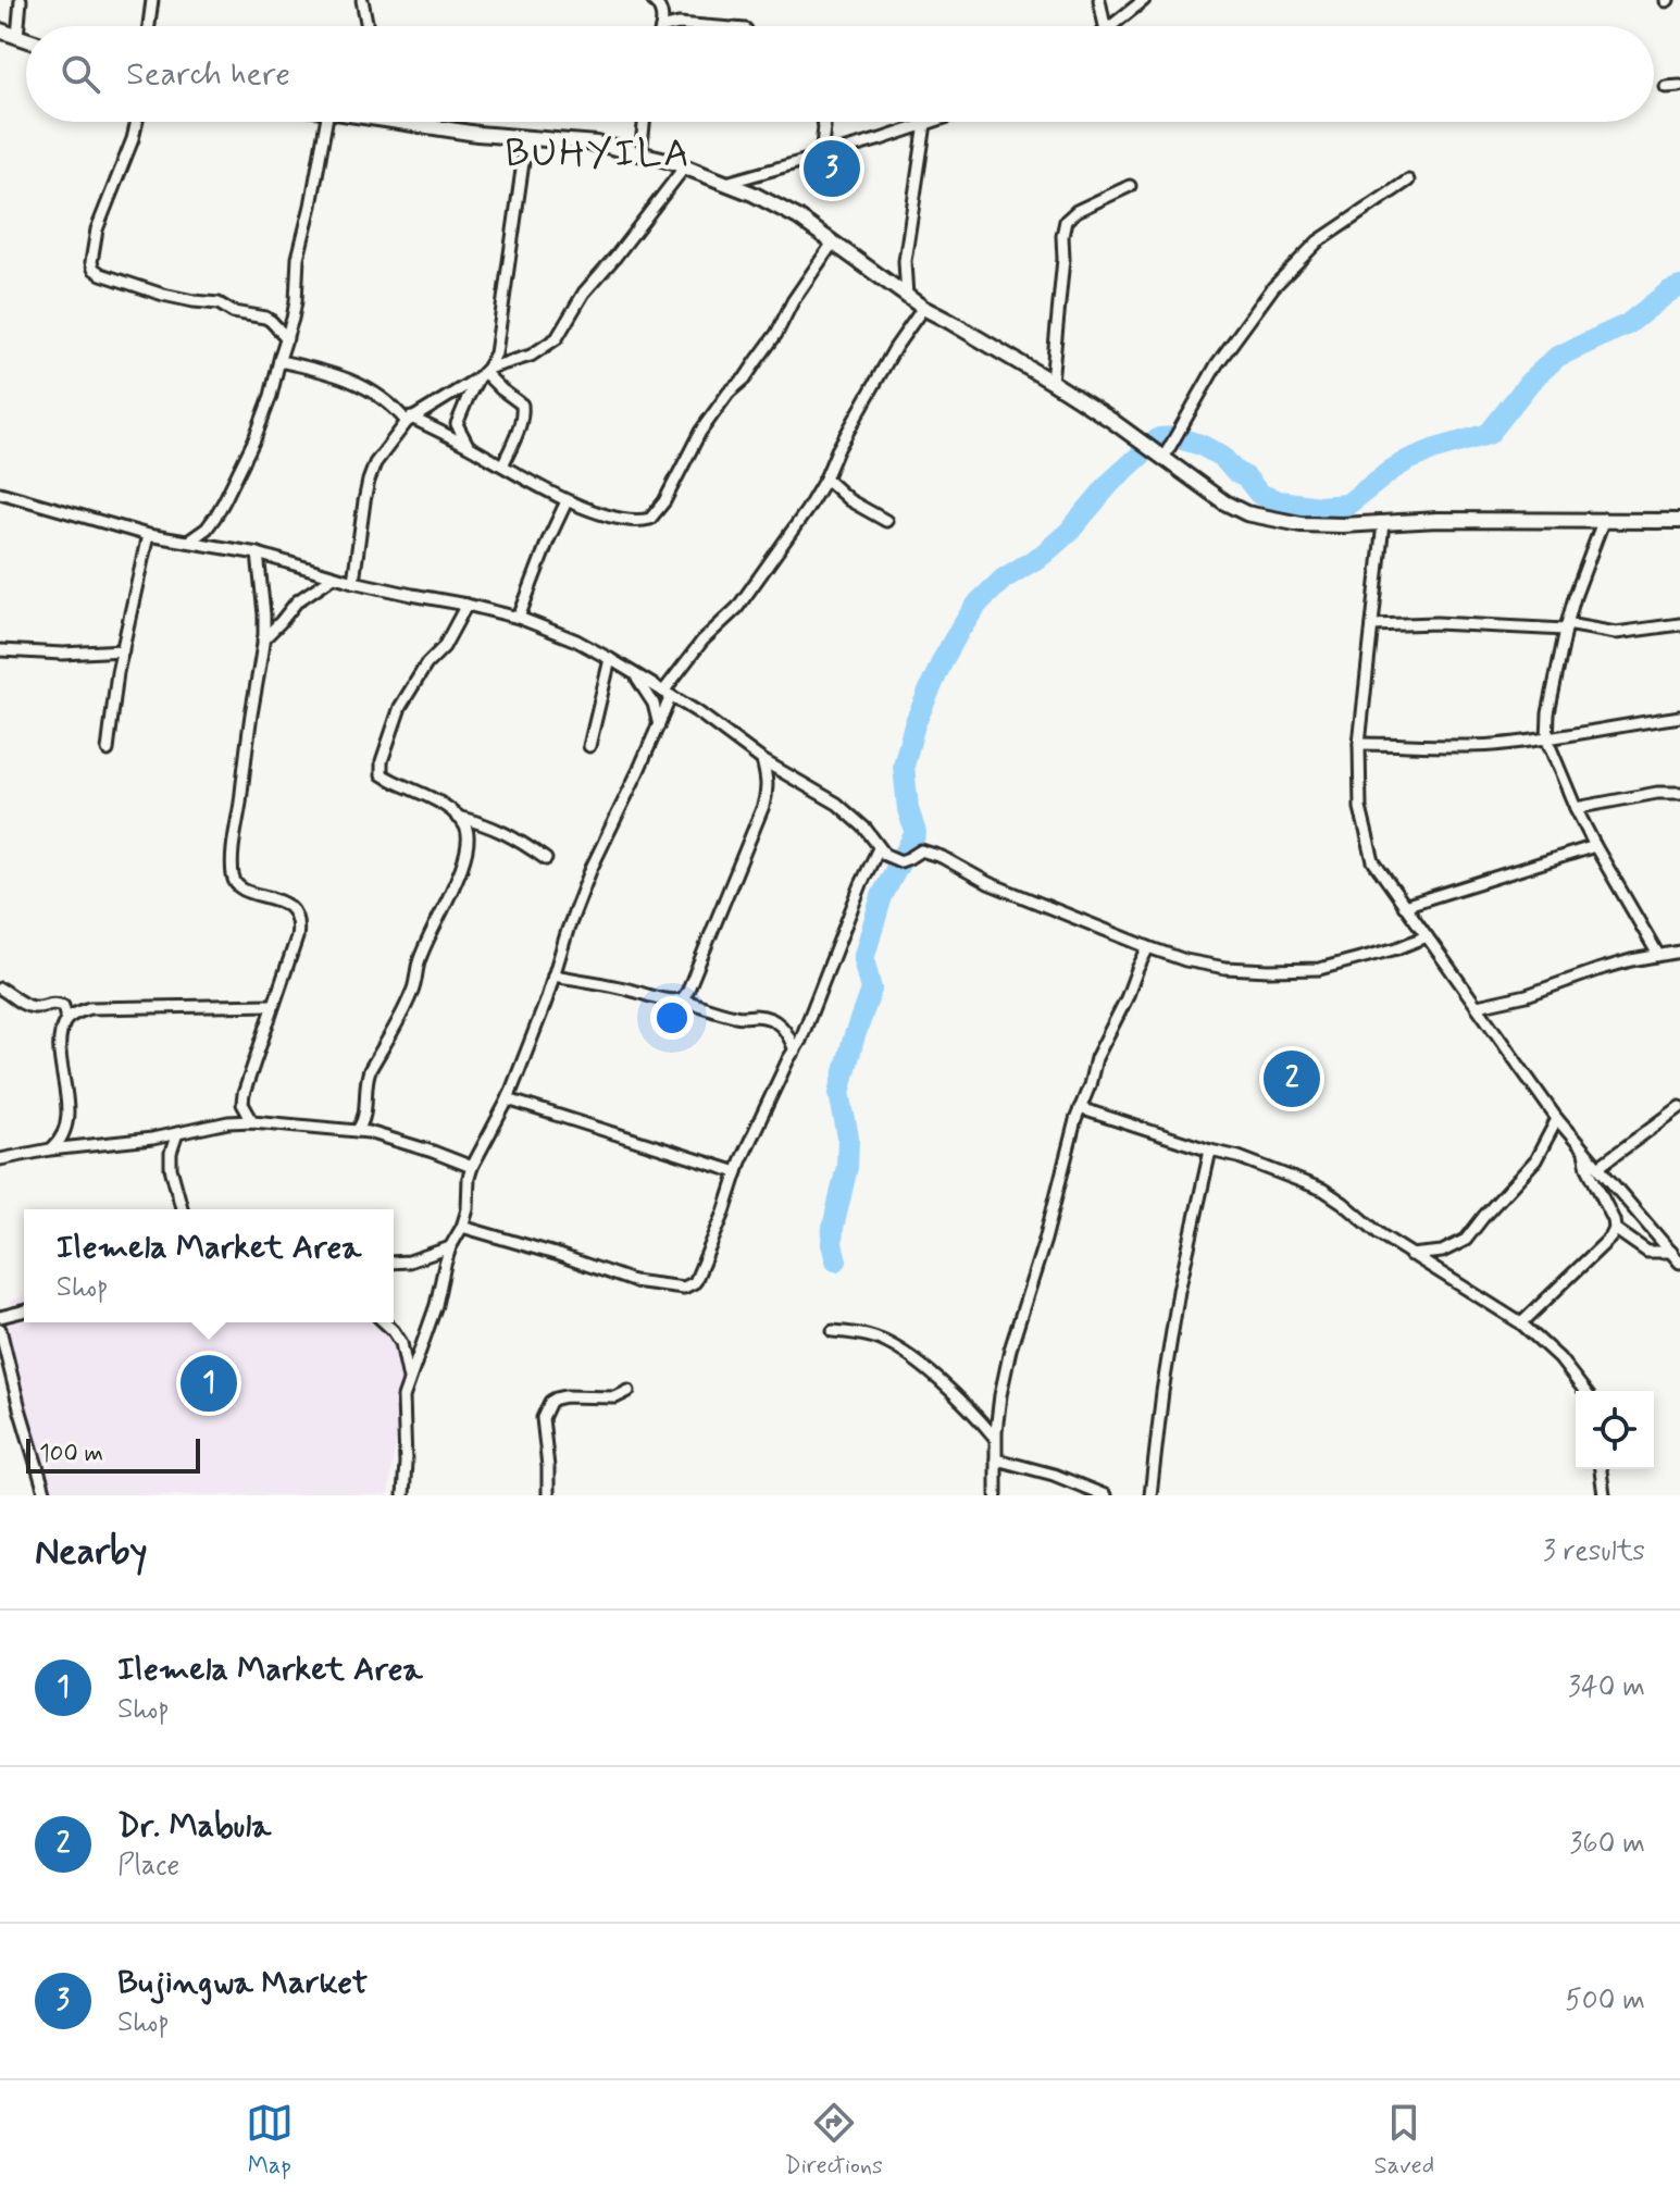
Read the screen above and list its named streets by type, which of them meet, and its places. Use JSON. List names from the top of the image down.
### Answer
{
  "districts": ["BUHYILA"],
  "scale_bar": "100 m",
  "page": {
    "search": "Search here",
    "pins": ["3", "2", "1"],
    "popup": ["Ilemela Market Area", "Shop"],
    "scale": "100 m",
    "heading": ["Nearby", "3 results"],
    "list": [
      {
        "mark": "1",
        "name": "Ilemela Market Area",
        "note": "Shop",
        "value": "340 m"
      },
      {
        "mark": "2",
        "name": "Dr. Mabula",
        "note": "Place",
        "value": "360 m"
      },
      {
        "mark": "3",
        "name": "Bujingwa Market",
        "note": "Shop",
        "value": "500 m"
      }
    ],
    "nav": ["Map", "Directions", "Saved"]
  }
}
